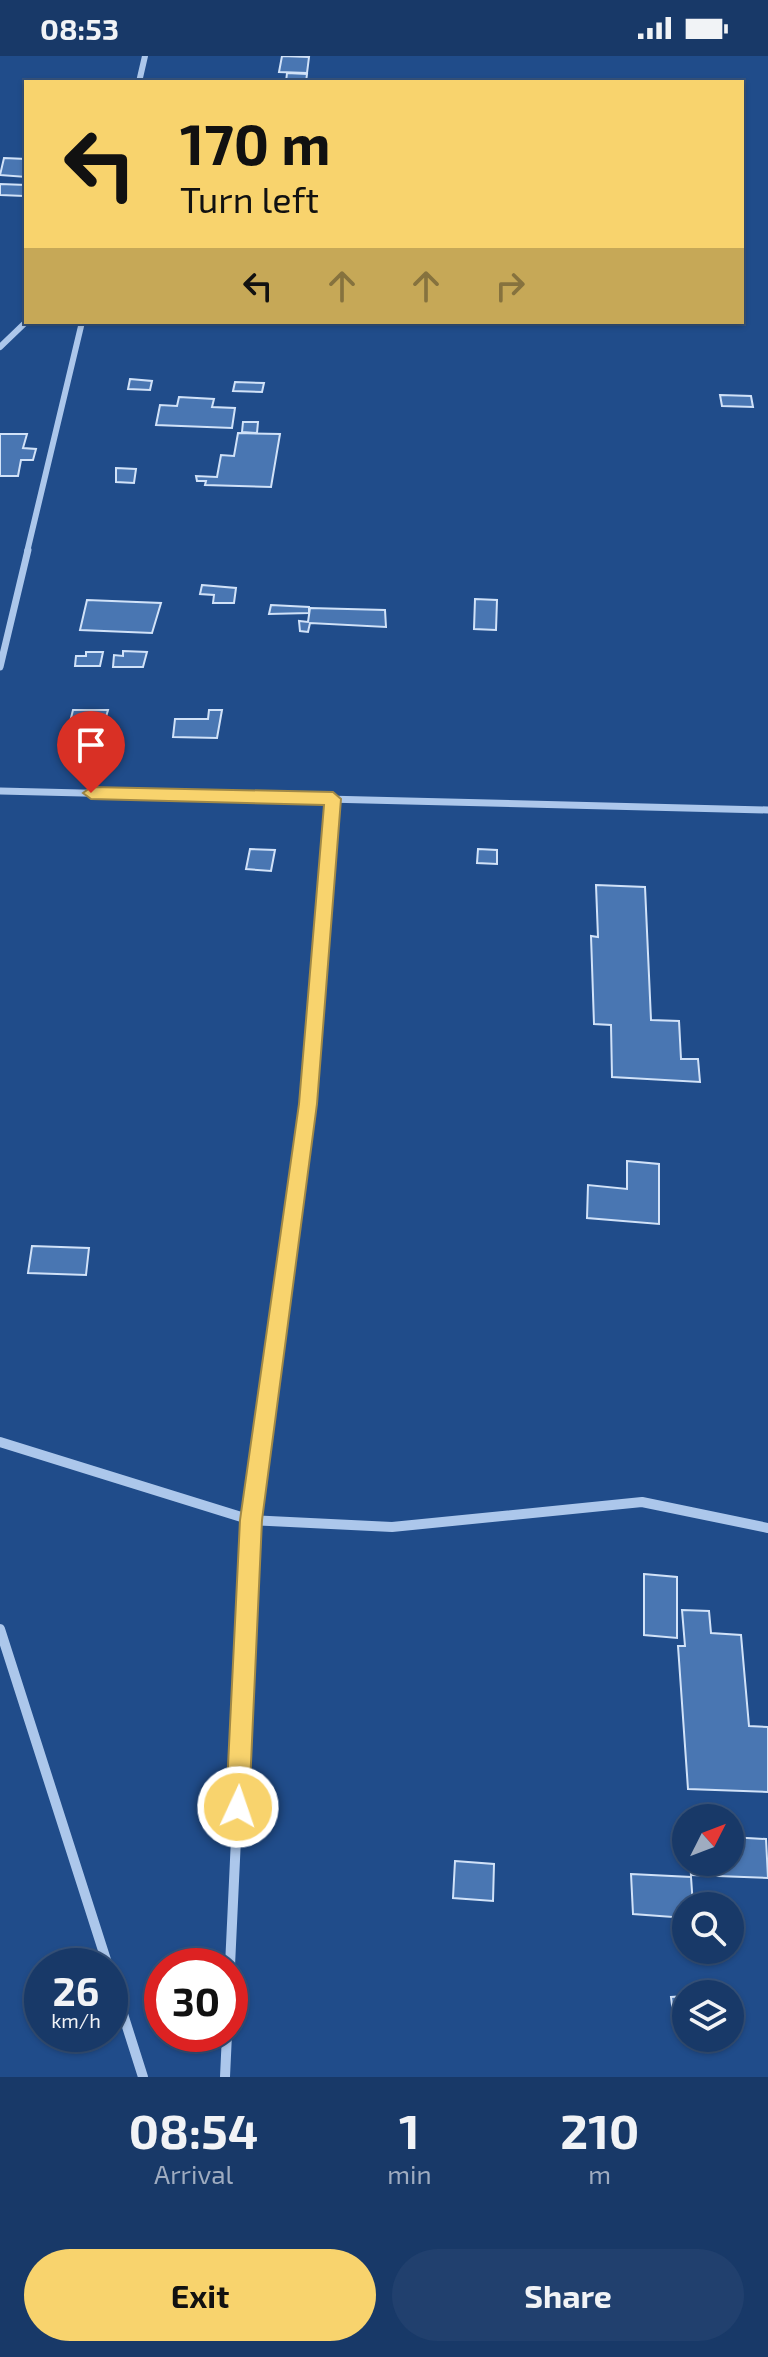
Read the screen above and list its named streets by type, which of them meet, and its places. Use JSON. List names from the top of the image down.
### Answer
{
  "north": "top right",
  "page": {
    "status": "08:53",
    "turn": ["170 m", "Turn left"],
    "speed": "26 km/h",
    "limit": "30",
    "eta": [
      "08:54",
      "Arrival",
      "1",
      "min",
      "210",
      "m"
    ],
    "buttons": ["Exit", "Share"]
  }
}
